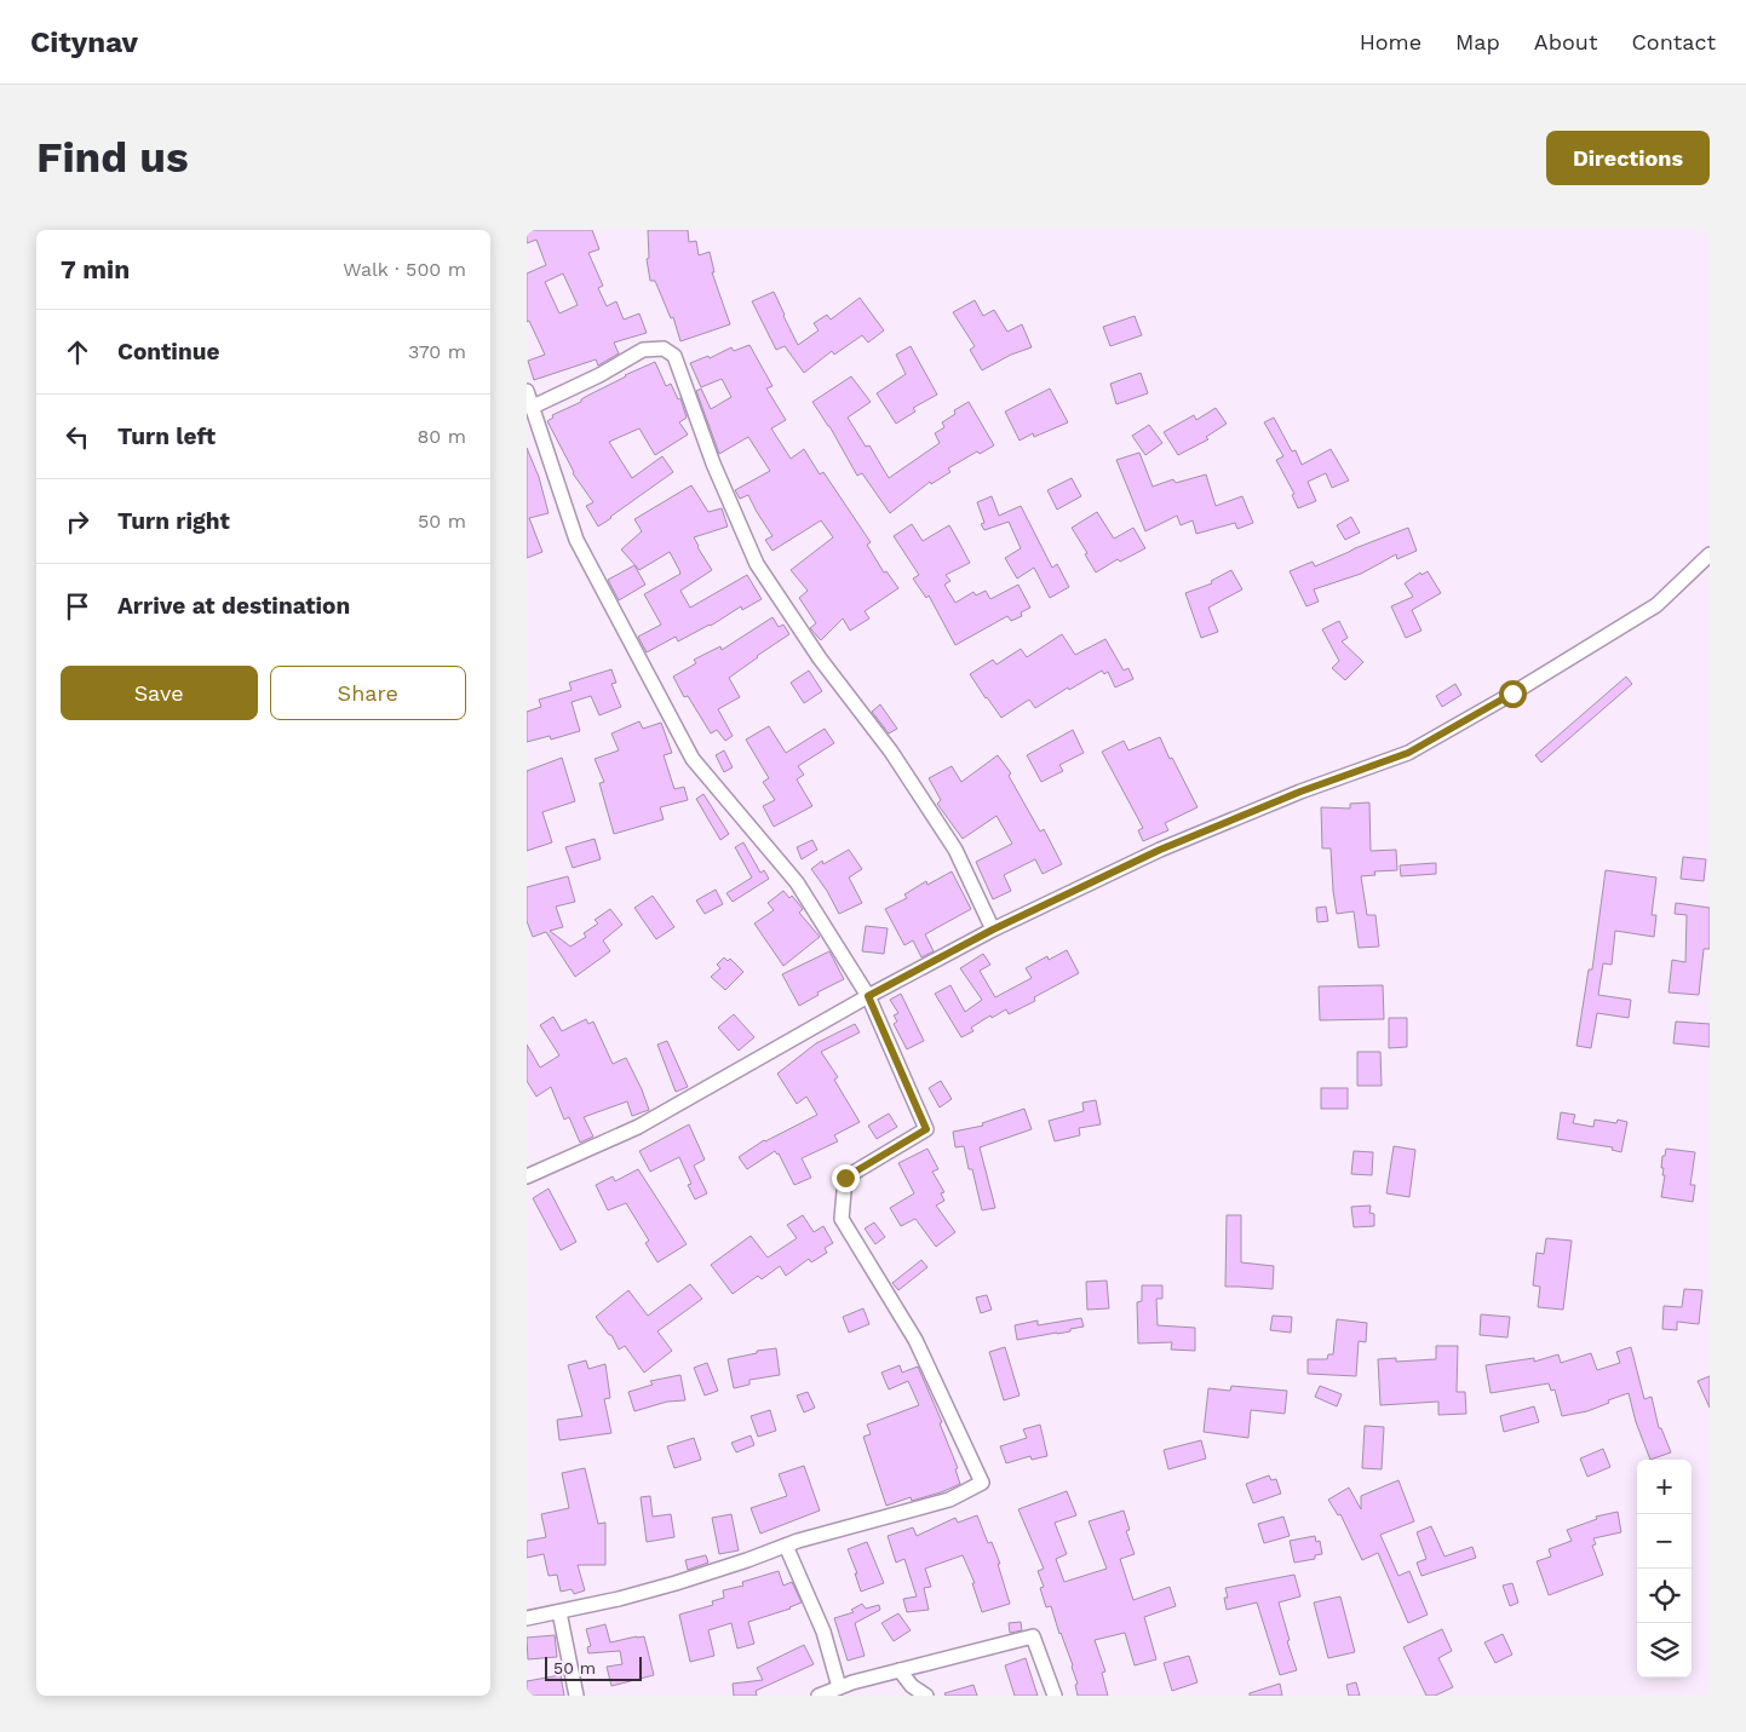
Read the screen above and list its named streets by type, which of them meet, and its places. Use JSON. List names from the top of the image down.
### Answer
{
  "scale_bar": "50 m",
  "page": {
    "header": "Citynav",
    "nav": [
      "Home",
      "Map",
      "About",
      "Contact"
    ],
    "buttons": [
      "Directions",
      ["Save", "Share"]
    ],
    "title": "Find us",
    "heading": ["7 min", "Walk · 500 m"],
    "list": [
      ["Continue", "370 m"],
      ["Turn left", "80 m"],
      ["Turn right", "50 m"],
      "Arrive at destination"
    ],
    "map_buttons": ["+", "−"],
    "scale": "50 m"
  }
}
